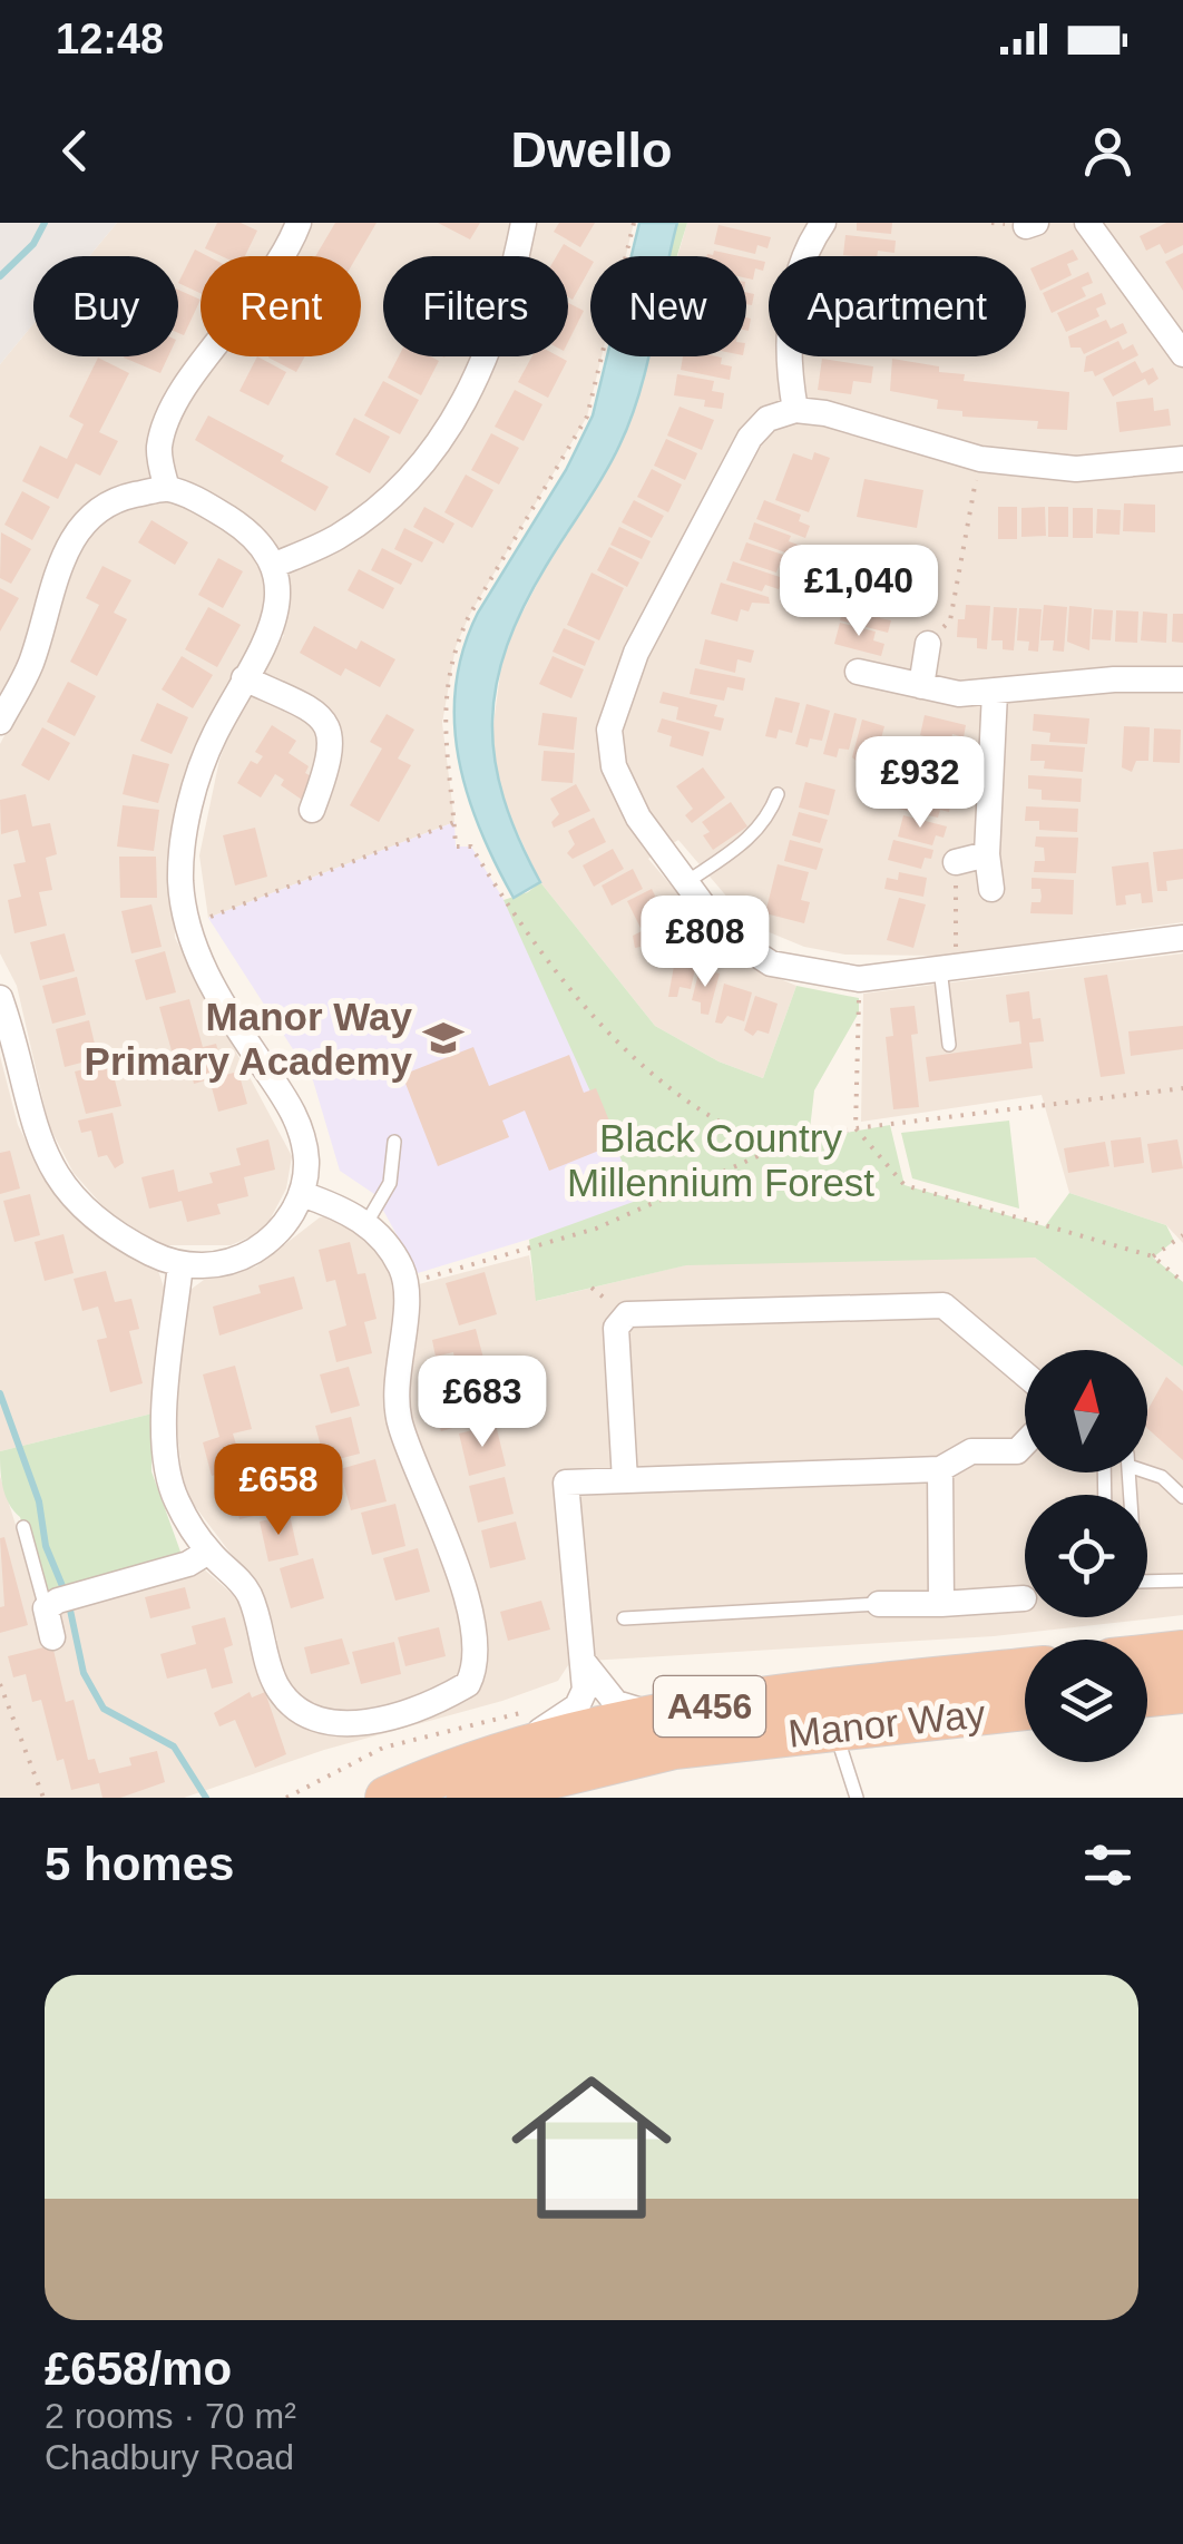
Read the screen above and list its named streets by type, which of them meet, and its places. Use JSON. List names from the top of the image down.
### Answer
{
  "streets": {
    "highway": ["A456", "Manor Way"]
  },
  "parks": ["Black Country Millennium Forest"],
  "places": {
    "school or university": ["Manor Way Primary Academy"]
  },
  "north": "top",
  "page": {
    "status": "12:48",
    "header": "Dwello",
    "chip": [
      "Buy",
      "Rent",
      "Filters",
      "New",
      "Apartment"
    ],
    "price": [
      "£1,040",
      "£932",
      "£808",
      "£683",
      "£658"
    ],
    "heading": "5 homes",
    "list": [
      {
        "name": "£658/mo",
        "note": "2 rooms · 70 m² · Chadbury Road"
      }
    ]
  }
}
